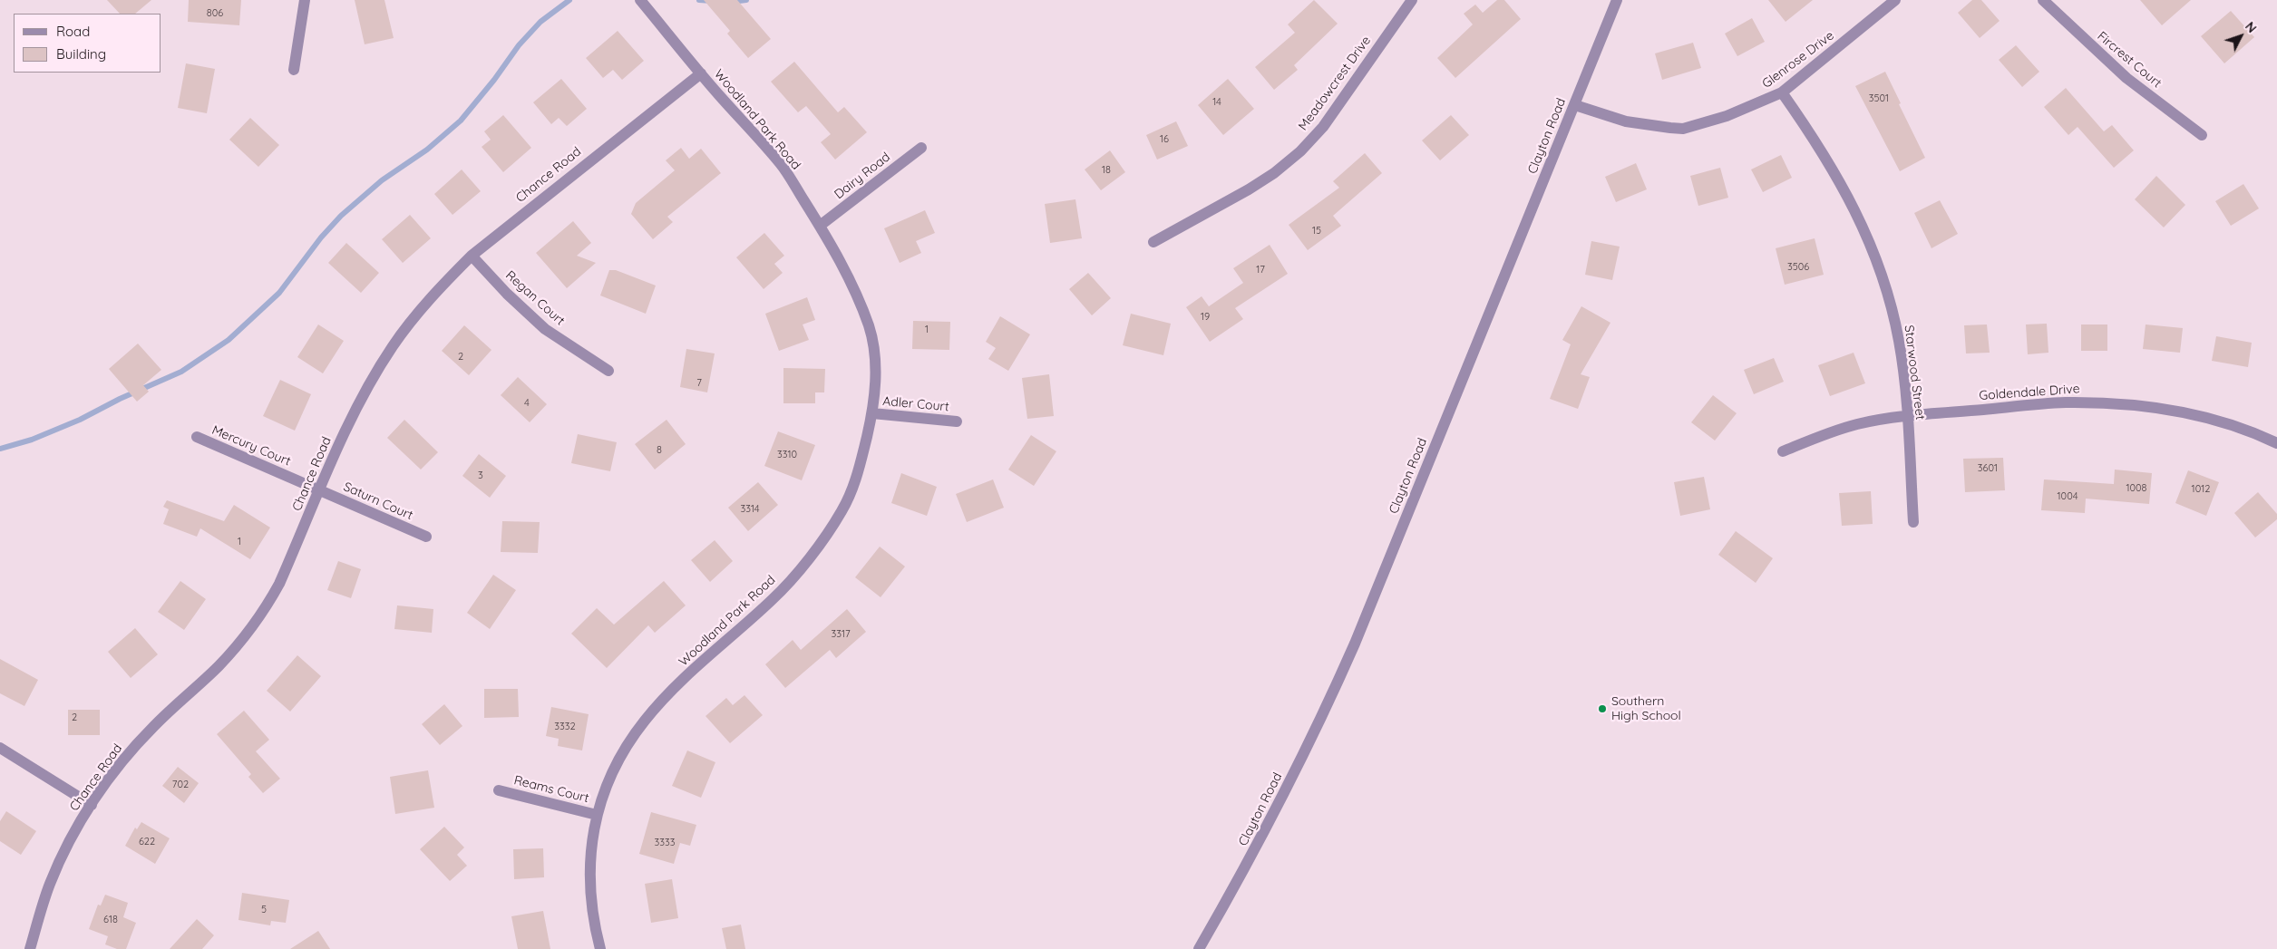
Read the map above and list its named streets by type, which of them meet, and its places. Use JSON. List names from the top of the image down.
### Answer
{
  "streets": {
    "street": [
      "Glenrose Drive",
      "Fircrest Court",
      "Meadowcrest Drive",
      "Woodland Park Road",
      "Clayton Road",
      "Chance Road",
      "Dairy Road",
      "Regan Court",
      "Starwood Street",
      "Goldendale Drive",
      "Adler Court",
      "Mercury Court",
      "Saturn Court",
      "Reams Court"
    ]
  },
  "crossings": [
    ["Glenrose Drive", "Clayton Road"],
    ["Glenrose Drive", "Starwood Street"],
    ["Woodland Park Road", "Chance Road"],
    ["Woodland Park Road", "Dairy Road"],
    ["Woodland Park Road", "Adler Court"],
    ["Woodland Park Road", "Reams Court"],
    ["Chance Road", "Regan Court"],
    ["Chance Road", "Mercury Court"],
    ["Chance Road", "Saturn Court"],
    ["Starwood Street", "Goldendale Drive"],
    ["Mercury Court", "Saturn Court"]
  ],
  "places": ["Southern High School"],
  "house_numbers": [
    "806",
    "3501",
    "14",
    "16",
    "18",
    "15",
    "3506",
    "17",
    "19",
    "1",
    "2",
    "7",
    "4",
    "8",
    "3310",
    "3601",
    "3",
    "1008",
    "1012",
    "1004",
    "3314",
    "1",
    "3317",
    "2",
    "3332",
    "702",
    "622",
    "3333",
    "5",
    "618"
  ],
  "legend": ["Road", "Building"],
  "north": "top right"
}
